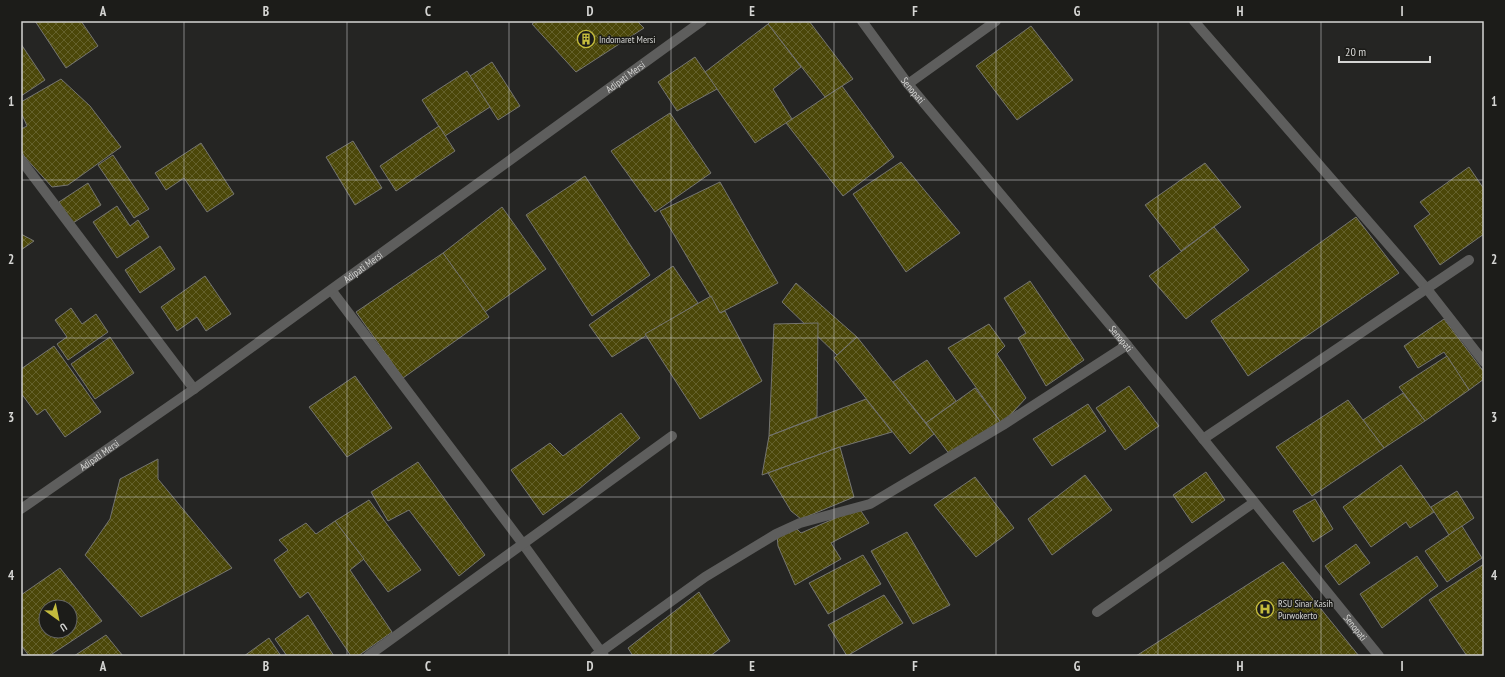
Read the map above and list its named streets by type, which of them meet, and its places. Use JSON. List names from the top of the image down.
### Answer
{
  "streets": {
    "street": ["Adipati Mersi", "Senopati"]
  },
  "places": {
    "building": ["Indomaret Mersi"],
    "hospital": ["RSU Sinar Kasih Purwokerto"]
  },
  "scale_bar": "20 m",
  "north": "bottom right",
  "grid": {
    "columns": [
      "A",
      "B",
      "C",
      "D",
      "E",
      "F",
      "G",
      "H",
      "I"
    ],
    "rows": [
      "1",
      "2",
      "3",
      "4"
    ]
  }
}
